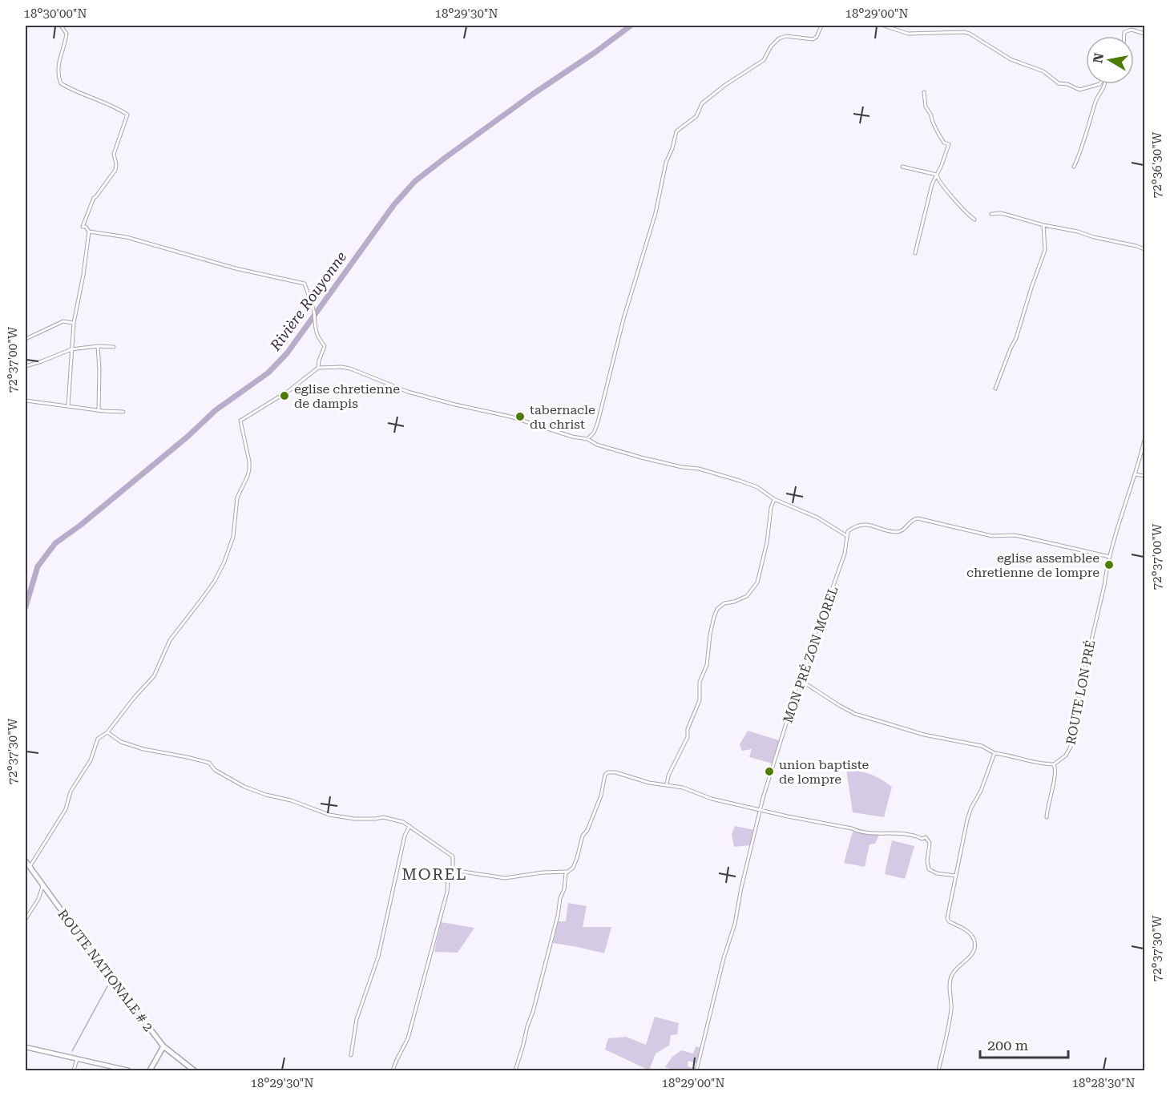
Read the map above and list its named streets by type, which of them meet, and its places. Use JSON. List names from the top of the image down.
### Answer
{
  "streets": {
    "main road": ["ROUTE NATIONALE # 2"],
    "street": ["MON PRÉ ZON MOREL", "ROUTE LON PRÉ"]
  },
  "districts": ["MOREL"],
  "water": ["Rivière Rouyonne"],
  "places": [
    "eglise chretienne de dampis",
    "tabernacle du christ",
    "eglise assemblee chretienne de lompre",
    "union baptiste de lompre"
  ],
  "scale_bar": "200 m",
  "north": "left",
  "coordinates": [
    "18°30'00\"N",
    "18°29'30\"N",
    "18°29'00\"N",
    "72°36'30\"W",
    "72°37'00\"W",
    "72°37'30\"W",
    "18°28'30\"N"
  ]
}
